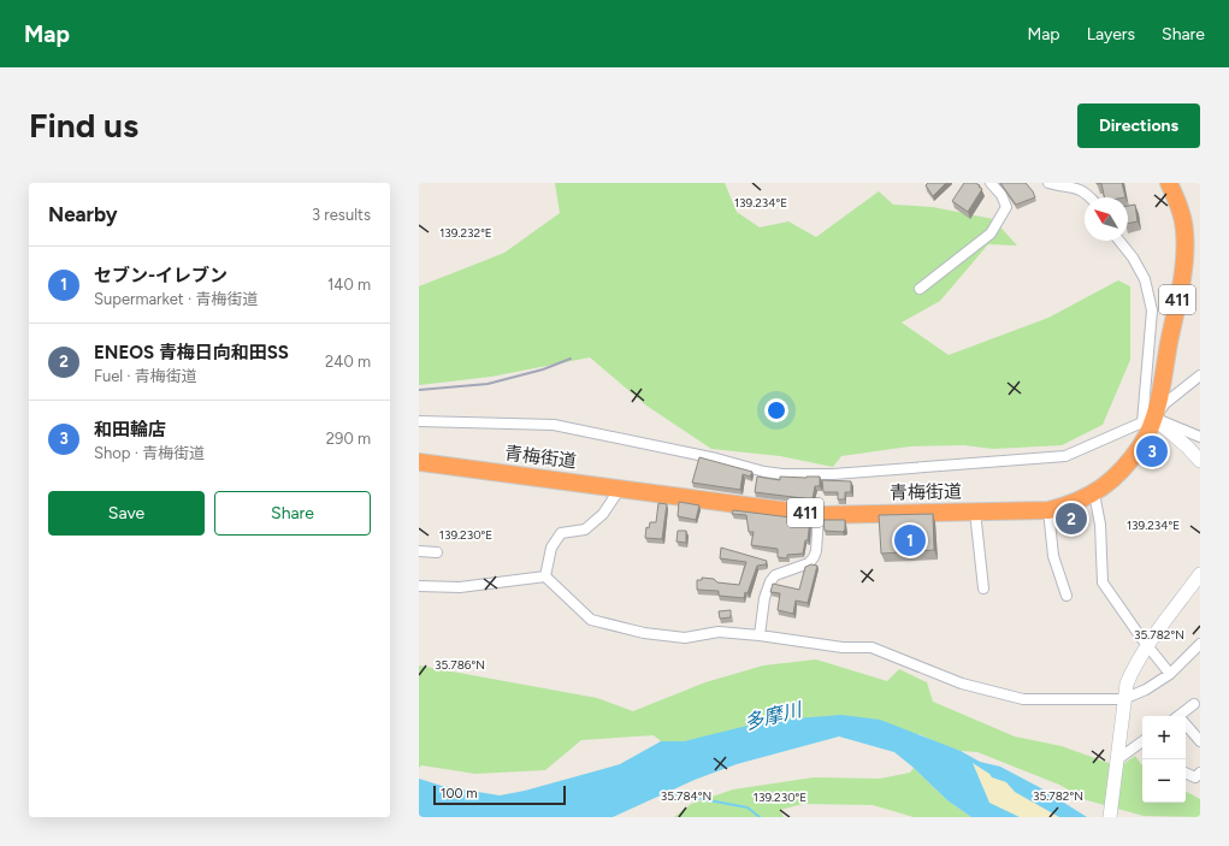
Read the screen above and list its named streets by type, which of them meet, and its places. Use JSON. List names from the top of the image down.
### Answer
{
  "streets": {
    "highway": ["411", "青梅街道"]
  },
  "water": ["多摩川"],
  "scale_bar": "100 m",
  "north": "top left",
  "page": {
    "header": "Map",
    "nav": ["Map", "Layers", "Share"],
    "buttons": [
      "Directions",
      ["Save", "Share"]
    ],
    "title": "Find us",
    "heading": ["Nearby", "3 results"],
    "list": [
      {
        "mark": "1",
        "name": "セブン-イレブン",
        "note": "Supermarket · 青梅街道",
        "value": "140 m"
      },
      {
        "mark": "2",
        "name": "ENEOS 青梅日向和田SS",
        "note": "Fuel · 青梅街道",
        "value": "240 m"
      },
      {
        "mark": "3",
        "name": "和田輪店",
        "note": "Shop · 青梅街道",
        "value": "290 m"
      }
    ],
    "pins": ["3", "2", "1"],
    "map_buttons": ["+", "−"],
    "scale": "100 m"
  },
  "coordinates": [
    "139.234°E",
    "139.232°E",
    "139.230°E",
    "35.782°N",
    "35.786°N",
    "35.784°N"
  ]
}
